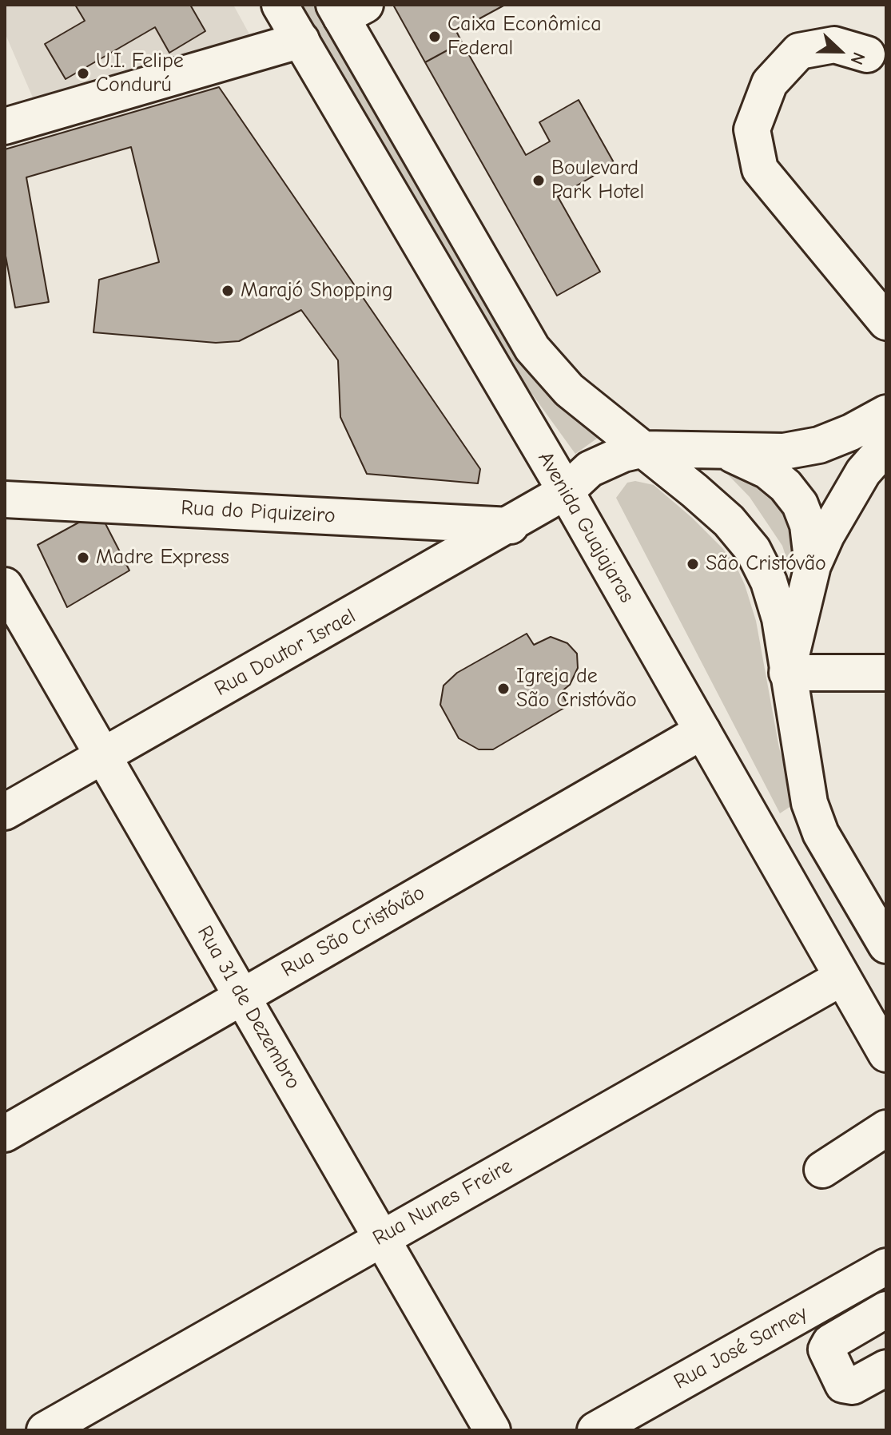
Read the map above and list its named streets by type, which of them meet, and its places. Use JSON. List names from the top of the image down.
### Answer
{
  "streets": {
    "street": [
      "Rua do Piquizeiro",
      "Avenida Guajajaras",
      "Rua Doutor Israel",
      "Rua São Cristóvão",
      "Rua 31 de Dezembro",
      "Rua Nunes Freire",
      "Rua José Sarney"
    ]
  },
  "crossings": [
    ["Rua do Piquizeiro", "Rua Doutor Israel"],
    ["Avenida Guajajaras", "Rua Doutor Israel"],
    ["Avenida Guajajaras", "Rua São Cristóvão"],
    ["Avenida Guajajaras", "Rua Nunes Freire"],
    ["Rua Doutor Israel", "Rua 31 de Dezembro"],
    ["Rua São Cristóvão", "Rua 31 de Dezembro"],
    ["Rua 31 de Dezembro", "Rua Nunes Freire"]
  ],
  "places": [
    "Caixa Econômica Federal",
    "U.I. Felipe Condurú",
    "Boulevard Park Hotel",
    "Marajó Shopping",
    "Madre Express",
    "São Cristóvão",
    "Igreja de São Cristóvão"
  ],
  "north": "right"
}
